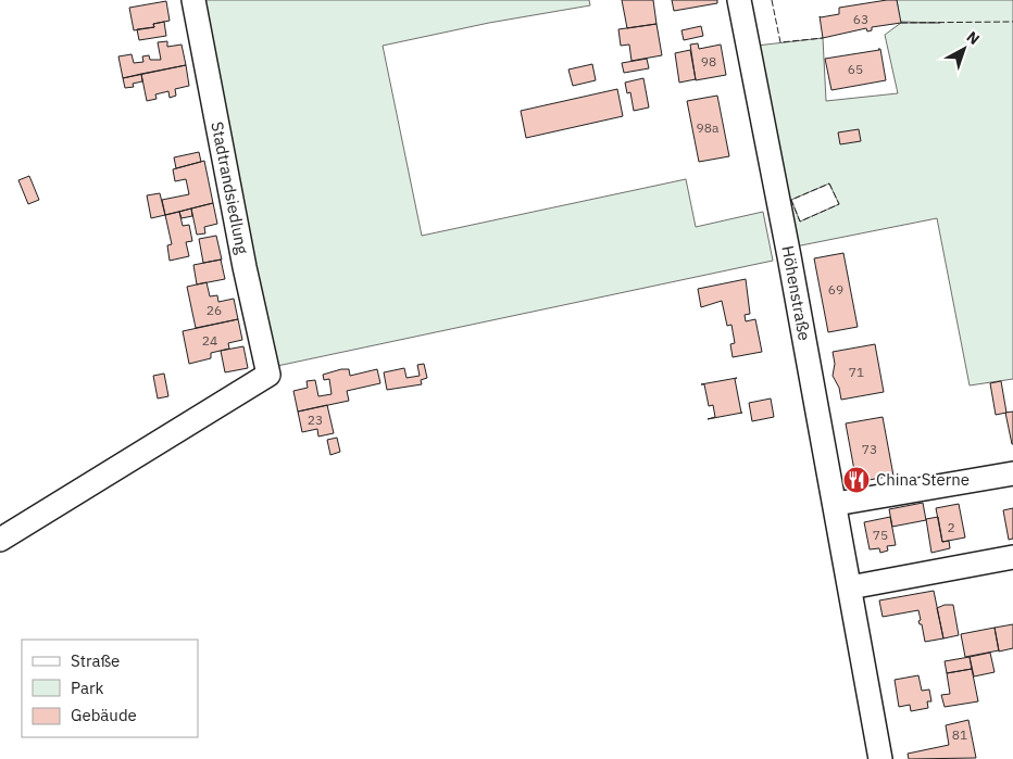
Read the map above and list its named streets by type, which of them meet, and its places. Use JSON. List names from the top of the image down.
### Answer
{
  "streets": {
    "street": ["Stadtrandsiedlung", "Höhenstraße"]
  },
  "places": {
    "restaurant": ["China Sterne"]
  },
  "house_numbers": [
    "63",
    "98",
    "65",
    "98a",
    "69",
    "26",
    "24",
    "71",
    "23",
    "73",
    "2",
    "75",
    "81"
  ],
  "legend": ["Straße", "Park", "Gebäude"],
  "north": "top right"
}
